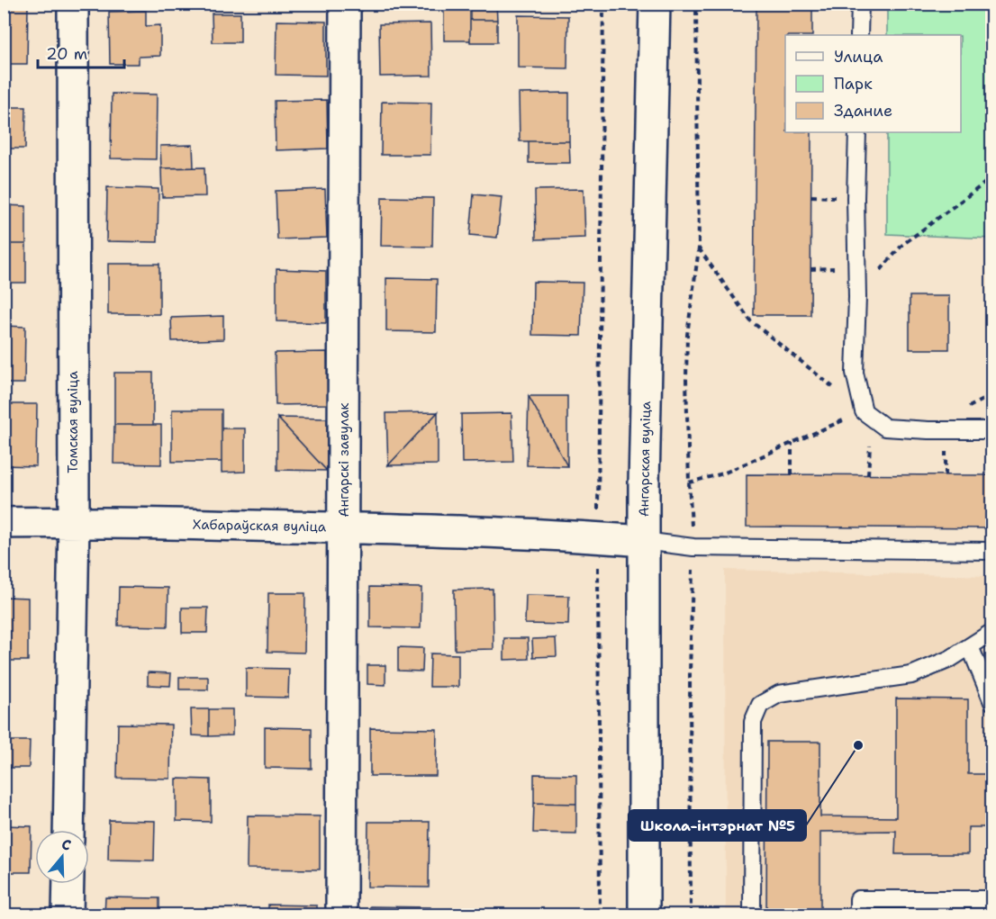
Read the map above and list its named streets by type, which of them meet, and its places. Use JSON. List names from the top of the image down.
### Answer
{
  "streets": {
    "street": [
      "Томская вуліца",
      "Ангарская вуліца",
      "Ангарскі завулак",
      "Хабараўская вуліца"
    ]
  },
  "crossings": [
    ["Томская вуліца", "Хабараўская вуліца"],
    ["Ангарская вуліца", "Хабараўская вуліца"],
    ["Ангарскі завулак", "Хабараўская вуліца"]
  ],
  "places": ["Школа-інтэрнат №5"],
  "legend": ["Улица", "Парк", "Здание"],
  "scale_bar": "20 m",
  "north": "top"
}
